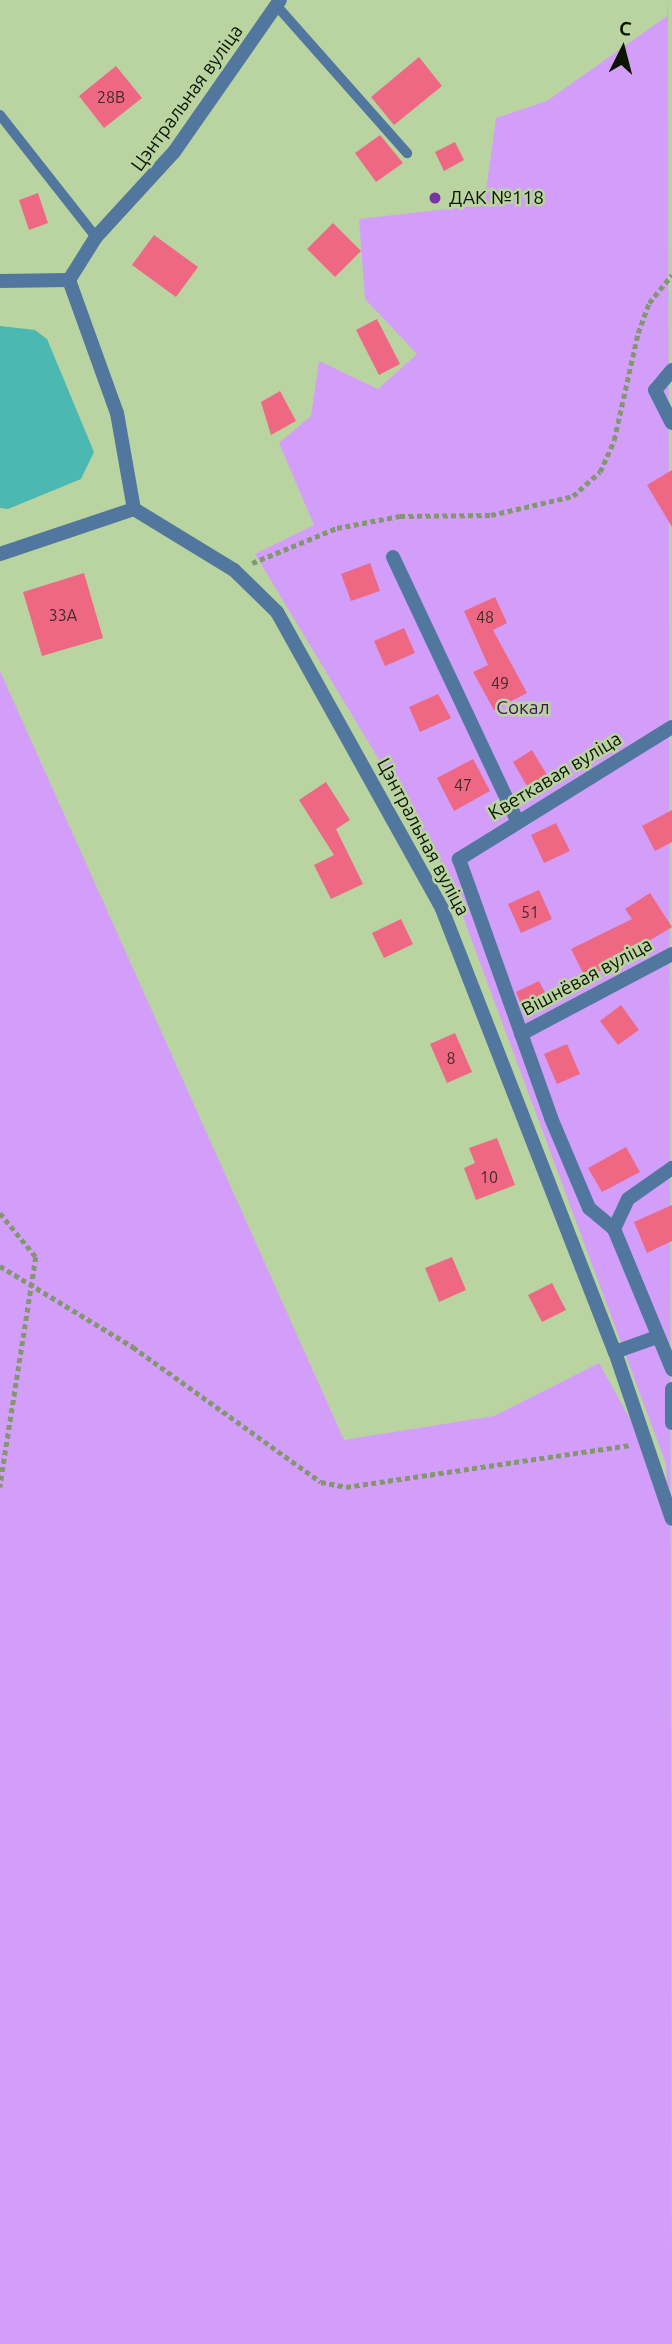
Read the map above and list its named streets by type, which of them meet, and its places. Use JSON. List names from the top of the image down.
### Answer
{
  "streets": {
    "street": ["Цэнтральная вуліца", "Кветкавая вуліца", "Вішнёвая вуліца"]
  },
  "crossings": [
    ["Кветкавая вуліца", "Вішнёвая вуліца"]
  ],
  "parks": ["Сокал"],
  "places": ["ДАК №118"],
  "house_numbers": [
    "28В",
    "33А",
    "48",
    "49",
    "47",
    "51",
    "8",
    "10"
  ],
  "north": "top"
}
